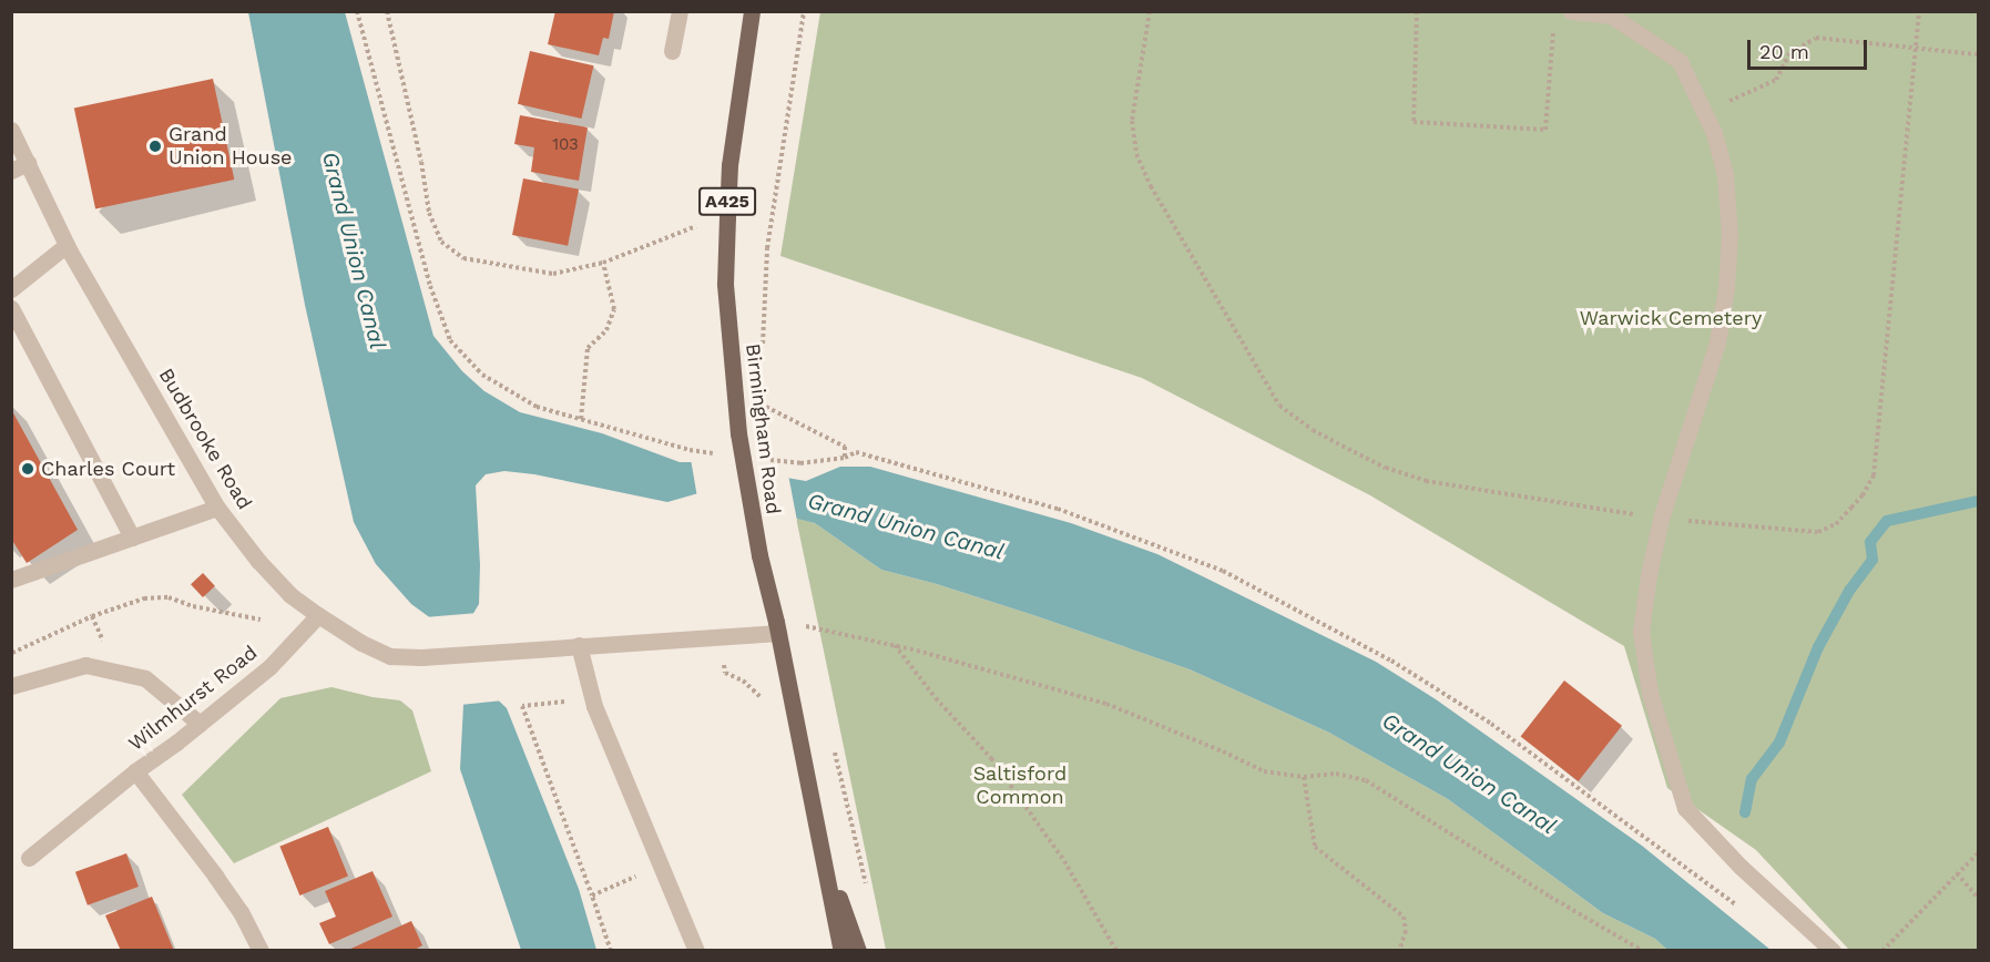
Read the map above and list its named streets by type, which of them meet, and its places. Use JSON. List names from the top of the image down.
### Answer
{
  "streets": {
    "main road": ["A425", "Birmingham Road"],
    "street": ["Budbrooke Road", "Wilmhurst Road"]
  },
  "crossings": [
    ["Birmingham Road", "Budbrooke Road"],
    ["Budbrooke Road", "Wilmhurst Road"]
  ],
  "water": ["Grand Union Canal"],
  "parks": ["Warwick Cemetery", "Saltisford Common"],
  "places": ["Grand Union House", "Charles Court"],
  "house_numbers": ["103"],
  "scale_bar": "20 m"
}
